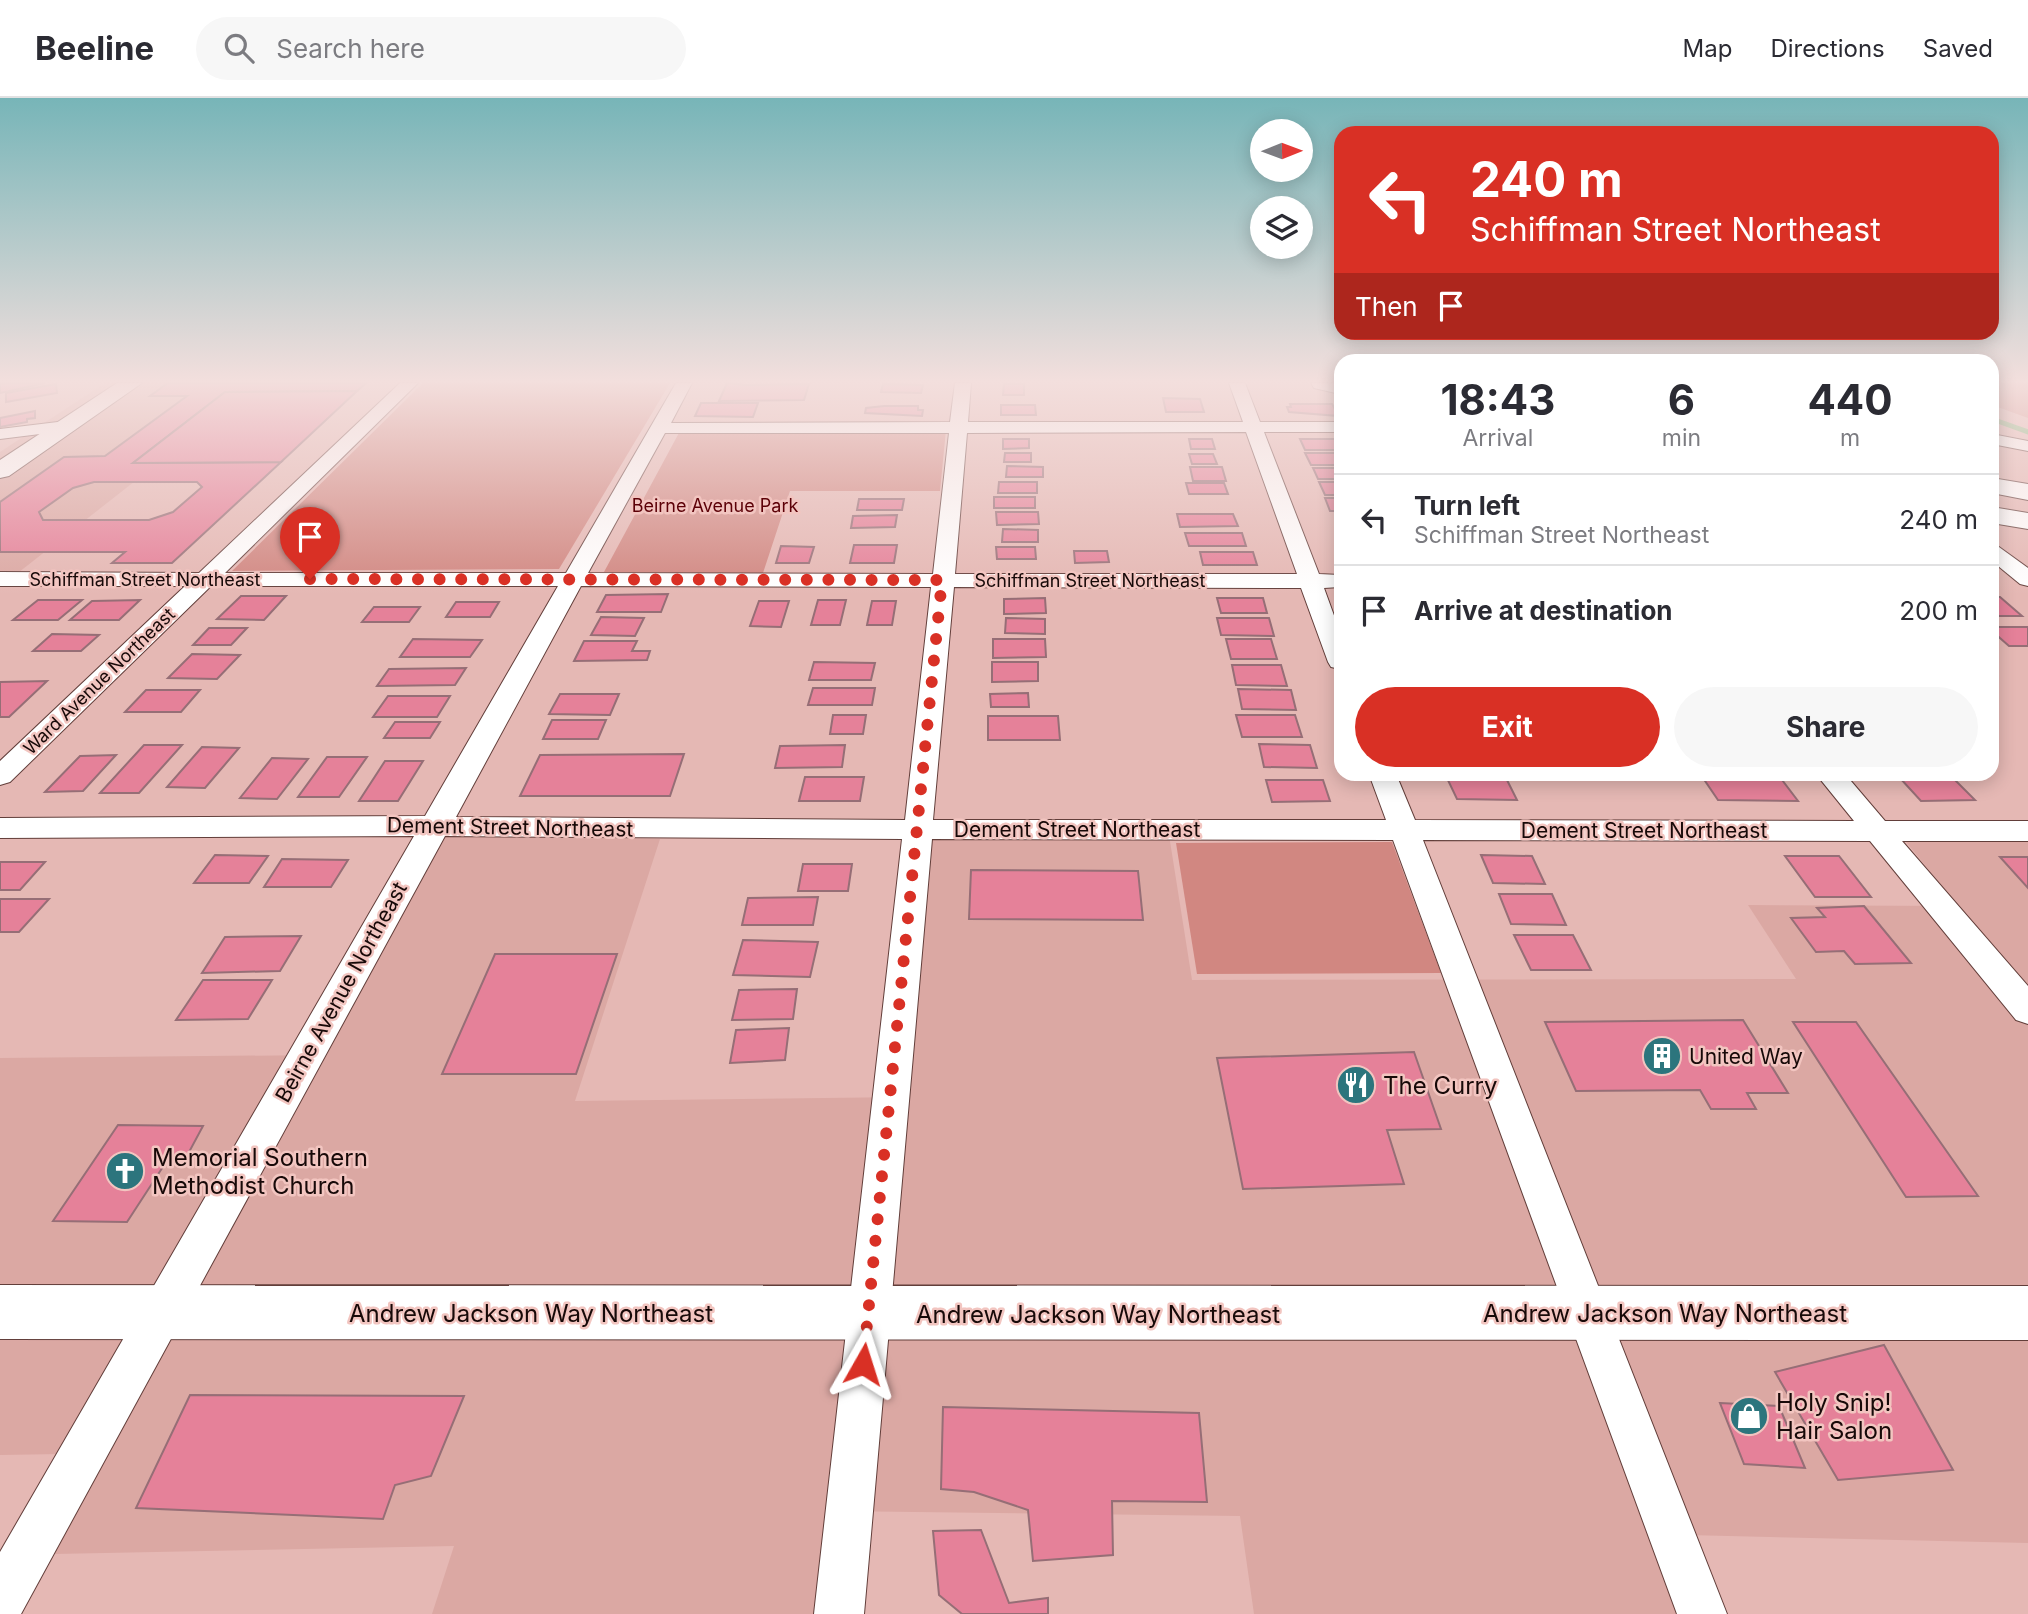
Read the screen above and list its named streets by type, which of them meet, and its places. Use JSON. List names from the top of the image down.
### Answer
{
  "streets": {
    "main road": ["Andrew Jackson Way Northeast"],
    "street": [
      "Schiffman Street Northeast",
      "Ward Avenue Northeast",
      "Dement Street Northeast",
      "Beirne Avenue Northeast"
    ]
  },
  "crossings": [
    ["Schiffman Street Northeast", "Ward Avenue Northeast"],
    ["Schiffman Street Northeast", "Beirne Avenue Northeast"],
    ["Dement Street Northeast", "Beirne Avenue Northeast"],
    ["Beirne Avenue Northeast", "Andrew Jackson Way Northeast"]
  ],
  "parks": ["Beirne Avenue Park"],
  "places": {
    "building": ["United Way"],
    "restaurant": ["The Curry"],
    "church": ["Memorial Southern Methodist Church"],
    "shop": ["Holy Snip! Hair Salon"]
  },
  "north": "right",
  "page": {
    "header": "Beeline",
    "search": "Search here",
    "nav": ["Map", "Directions", "Saved"],
    "turn": ["240 m", "Schiffman Street Northeast"],
    "then": "Then",
    "eta": [
      "18:43",
      "Arrival",
      "6",
      "min",
      "440",
      "m"
    ],
    "list": [
      {
        "name": "Turn left",
        "note": "Schiffman Street Northeast",
        "value": "240 m"
      },
      {
        "name": "Arrive at destination",
        "value": "200 m"
      }
    ],
    "buttons": ["Exit", "Share"]
  }
}
